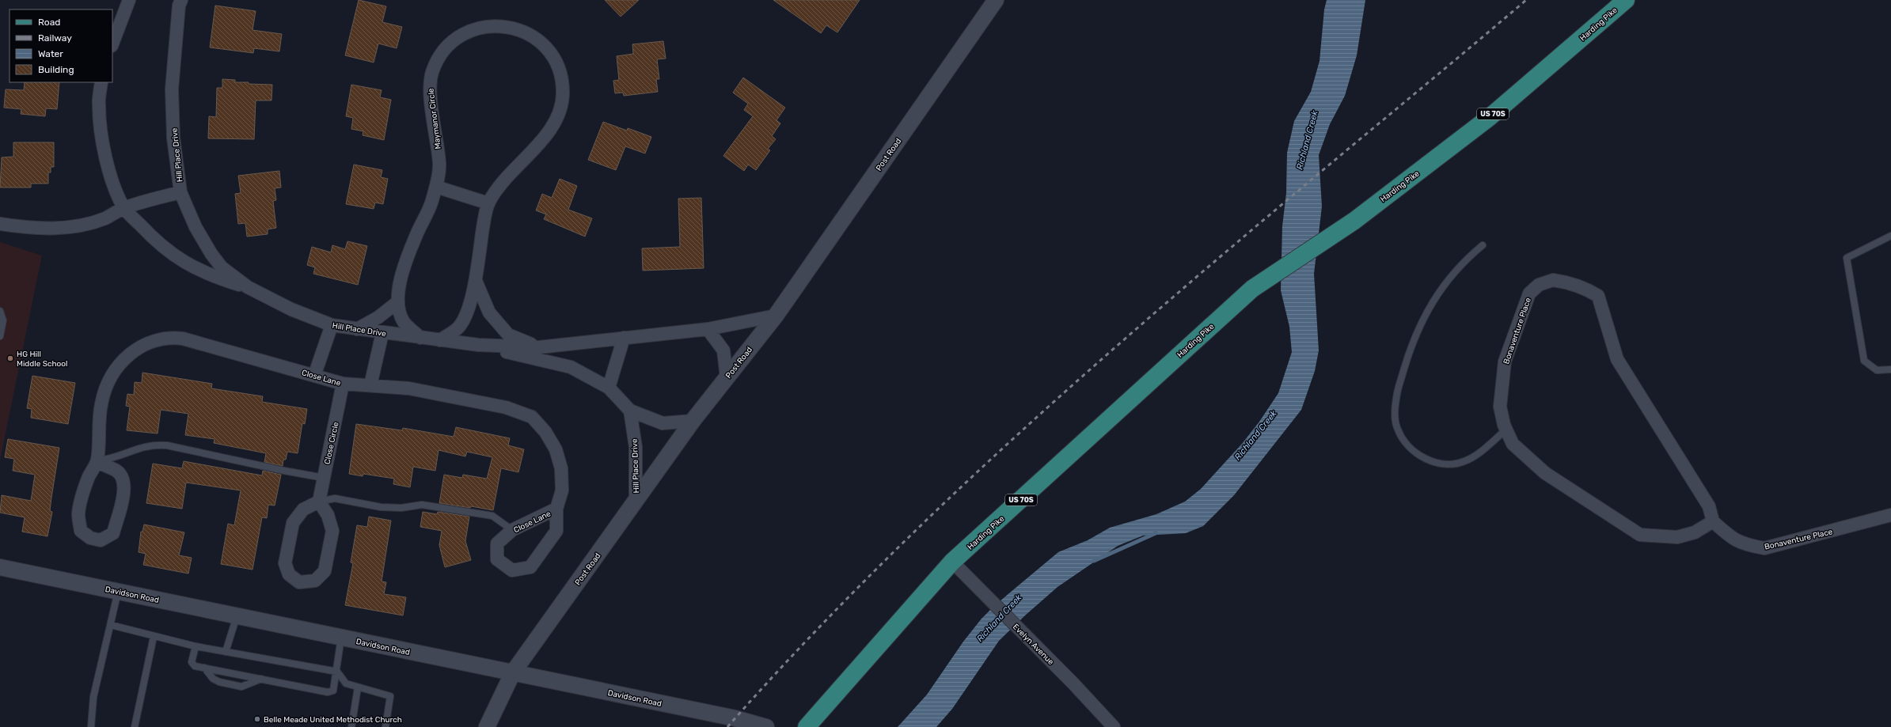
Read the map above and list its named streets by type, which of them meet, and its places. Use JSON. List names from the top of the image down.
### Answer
{
  "streets": {
    "main road": ["Harding Pike", "US 70S"],
    "street": [
      "Maymanor Circle",
      "Post Road",
      "Hill Place Drive",
      "Bonaventure Place",
      "Close Lane",
      "Close Circle",
      "Davidson Road",
      "Evelyn Avenue"
    ]
  },
  "crossings": [
    ["Harding Pike", "Evelyn Avenue"],
    ["Maymanor Circle", "Hill Place Drive"],
    ["Post Road", "Hill Place Drive"],
    ["Post Road", "Davidson Road"],
    ["Close Lane", "Close Circle"]
  ],
  "water": ["Richland Creek"],
  "places": ["HG Hill Middle School", "Belle Meade United Methodist Church"],
  "legend": [
    "Road",
    "Railway",
    "Water",
    "Building"
  ]
}
